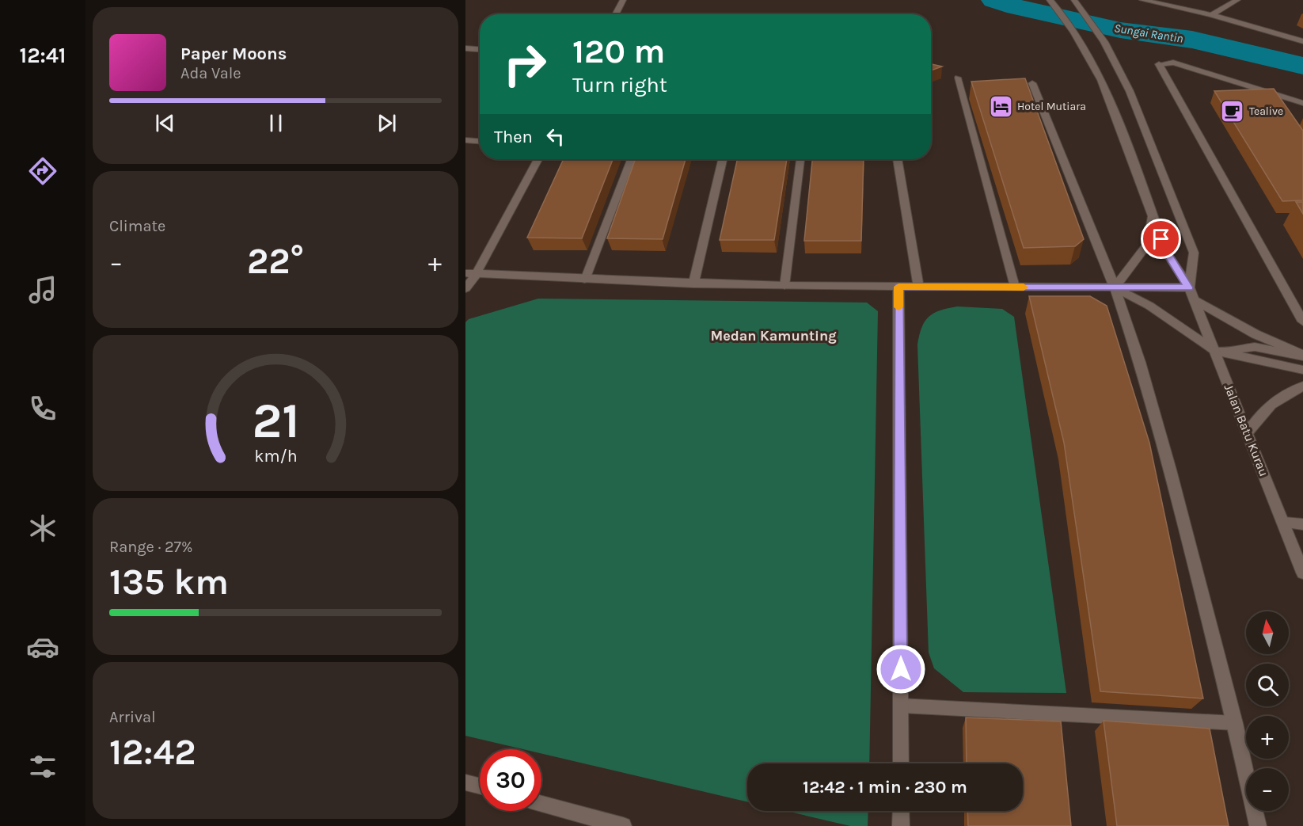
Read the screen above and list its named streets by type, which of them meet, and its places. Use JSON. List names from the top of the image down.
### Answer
{
  "streets": {
    "street": ["Jalan Batu Kurau"]
  },
  "districts": ["Medan Kamunting"],
  "water": ["Sungai Rantin"],
  "places": {
    "hotel": ["Hotel Mutiara"],
    "cafe": ["Tealive"]
  },
  "north": "top",
  "page": {
    "tabs": "12:41",
    "turn": ["120 m", "Turn right"],
    "song": ["Paper Moons", "Ada Vale"],
    "then": "Then",
    "tile": [
      "Climate",
      ["Range · 27%", "135 km"],
      ["Arrival", "12:42"]
    ],
    "heat": ["−", "22°", "+"],
    "map_buttons": ["+", "−"],
    "limit": "30",
    "trip": "12:42 · 1 min · 230 m",
    "gauge": ["21", "km/h"]
  }
}
